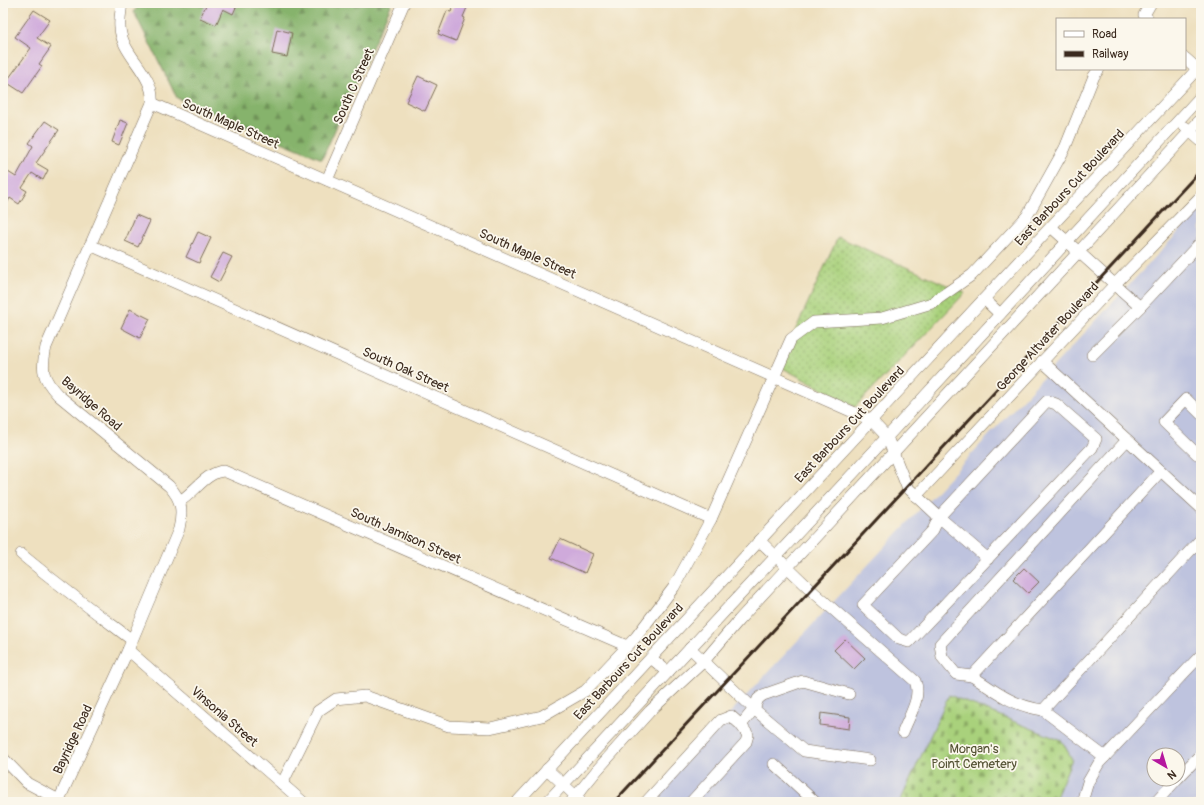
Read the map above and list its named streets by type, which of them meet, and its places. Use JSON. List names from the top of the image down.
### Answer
{
  "streets": {
    "street": [
      "South C Street",
      "South Maple Street",
      "East Barbours Cut Boulevard",
      "George Altvater Boulevard",
      "South Oak Street",
      "Bayridge Road",
      "South Jamison Street",
      "Vinsonia Street"
    ]
  },
  "crossings": [
    ["South C Street", "South Maple Street"],
    ["South Maple Street", "East Barbours Cut Boulevard"],
    ["South Maple Street", "Bayridge Road"],
    ["South Oak Street", "Bayridge Road"],
    ["Bayridge Road", "South Jamison Street"],
    ["Bayridge Road", "Vinsonia Street"]
  ],
  "parks": ["Morgan's Point Cemetery"],
  "legend": ["Road", "Railway"],
  "north": "bottom right"
}
